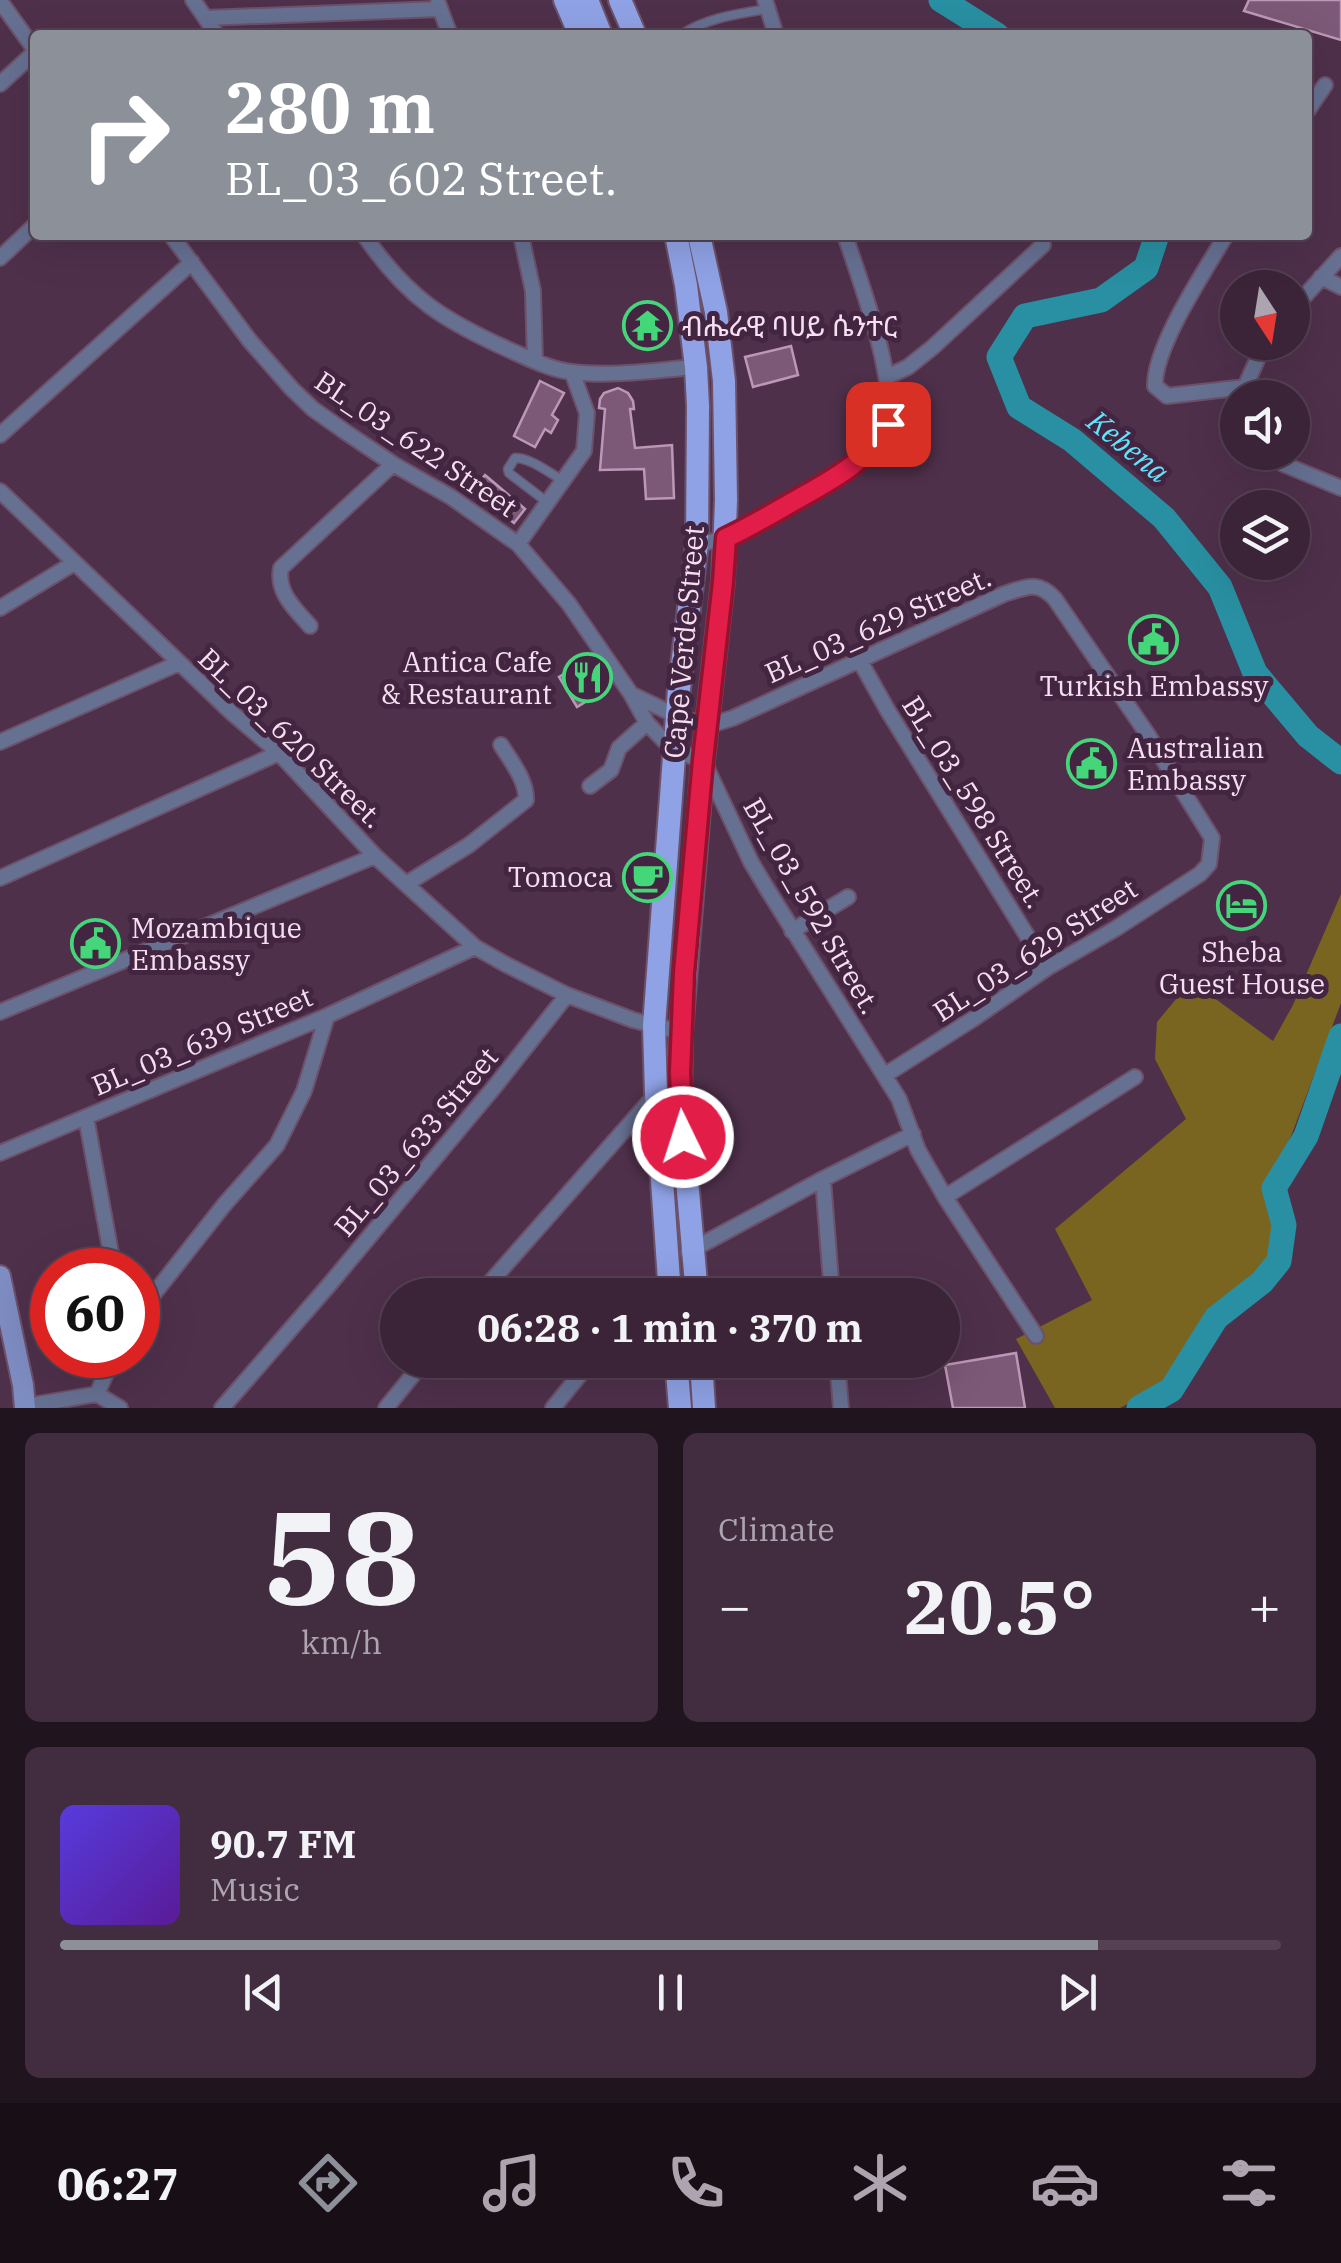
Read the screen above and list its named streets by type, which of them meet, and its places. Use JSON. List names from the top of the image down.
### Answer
{
  "streets": {
    "main road": ["Cape Verde Street"],
    "street": [
      "BL_03_622 Street",
      "BL_03_629 Street.",
      "BL_03_620 Street.",
      "BL_03_598 Street.",
      "BL_03_592 Street.",
      "BL_03_629 Street",
      "BL_03_639 Street",
      "BL_03_633 Street"
    ]
  },
  "crossings": [
    ["BL_03_622 Street", "Cape Verde Street"],
    ["BL_03_629 Street.", "Cape Verde Street"],
    ["BL_03_629 Street.", "BL_03_598 Street."],
    ["BL_03_629 Street.", "BL_03_629 Street"],
    ["Cape Verde Street", "BL_03_592 Street."],
    ["BL_03_620 Street.", "BL_03_639 Street"],
    ["BL_03_620 Street.", "BL_03_633 Street"],
    ["BL_03_598 Street.", "BL_03_629 Street"],
    ["BL_03_592 Street.", "BL_03_629 Street"]
  ],
  "water": ["Kebena"],
  "places": {
    "temple": ["ብሔራዊ ባሀይ ሴንተር"],
    "public building": ["Turkish Embassy", "Australian Embassy", "Mozambique Embassy"],
    "restaurant": ["Antica Cafe & Restaurant"],
    "cafe": ["Tomoca"],
    "hotel": ["Sheba Guest House"]
  },
  "north": "bottom",
  "page": {
    "turn": ["280 m", "BL_03_602 Street."],
    "limit": "60",
    "trip": "06:28 · 1 min · 370 m",
    "tile": [
      ["58", "km/h"],
      "Climate"
    ],
    "heat": ["−", "20.5°", "+"],
    "song": ["90.7 FM", "Music"],
    "tabs": "06:27"
  }
}
